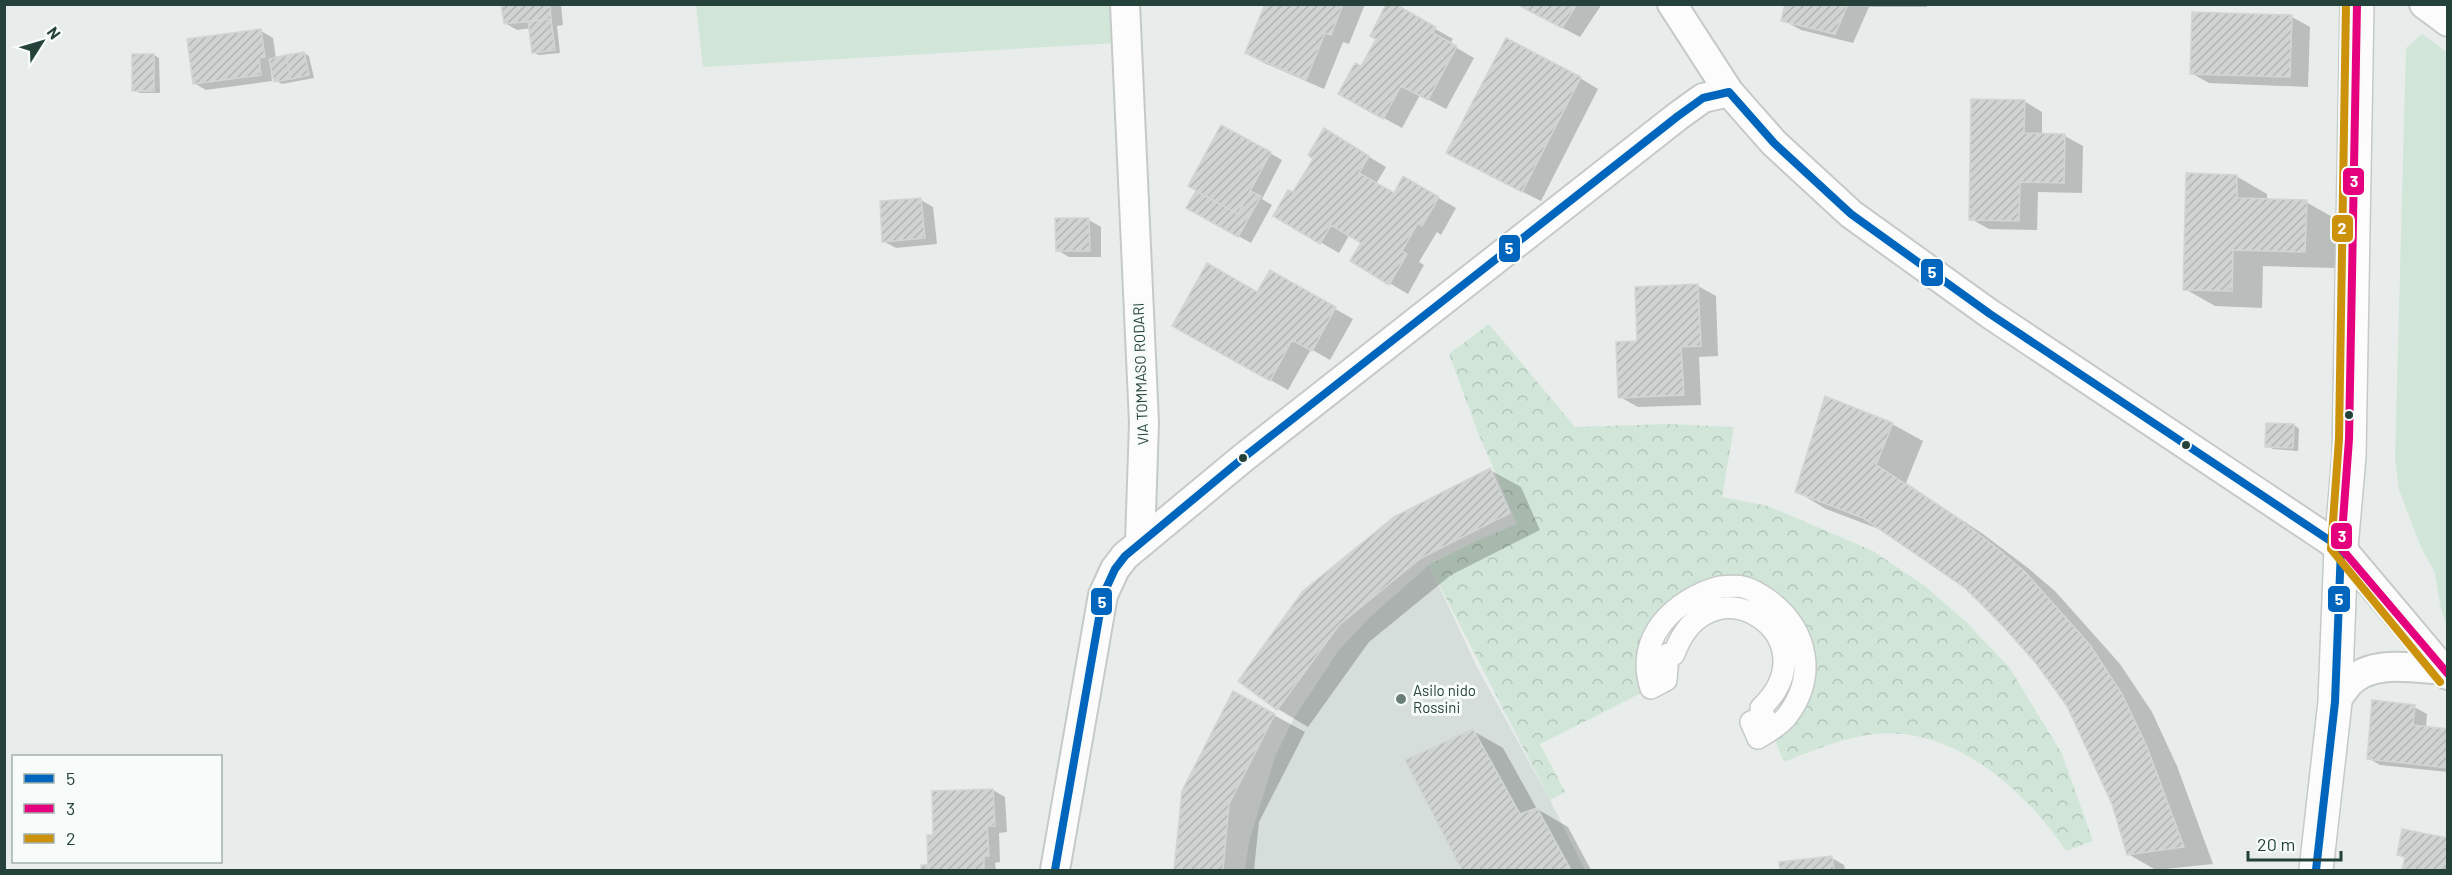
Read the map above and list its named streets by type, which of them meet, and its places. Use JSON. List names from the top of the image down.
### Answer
{
  "streets": {
    "street": ["VIA TOMMASO RODARI"]
  },
  "places": ["Asilo nido Rossini"],
  "lines": ["transit line 3", "transit line 2", "transit line 5"],
  "legend": ["5", "3", "2"],
  "scale_bar": "20 m",
  "north": "top right"
}
